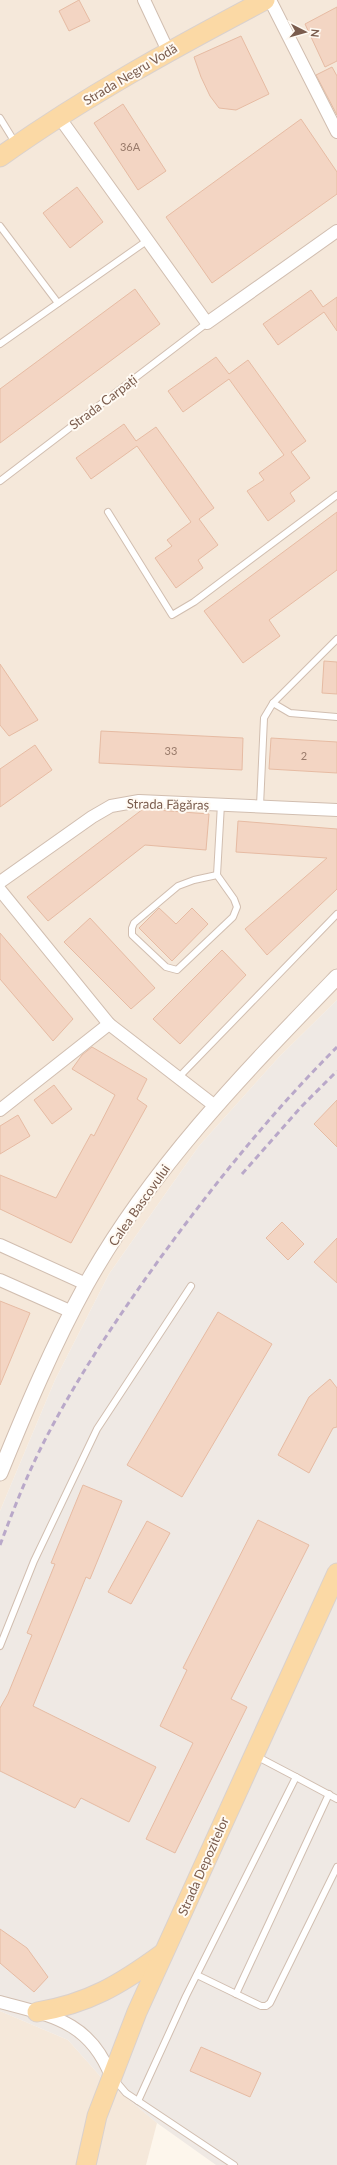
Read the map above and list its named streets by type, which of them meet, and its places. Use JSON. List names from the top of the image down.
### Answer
{
  "streets": {
    "main road": ["Strada Negru Vodă", "Strada Depozitelor"],
    "street": ["Strada Carpați", "Strada Făgăraș", "Calea Bascovului"]
  },
  "house_numbers": ["36A", "33", "2"],
  "north": "right"
}
